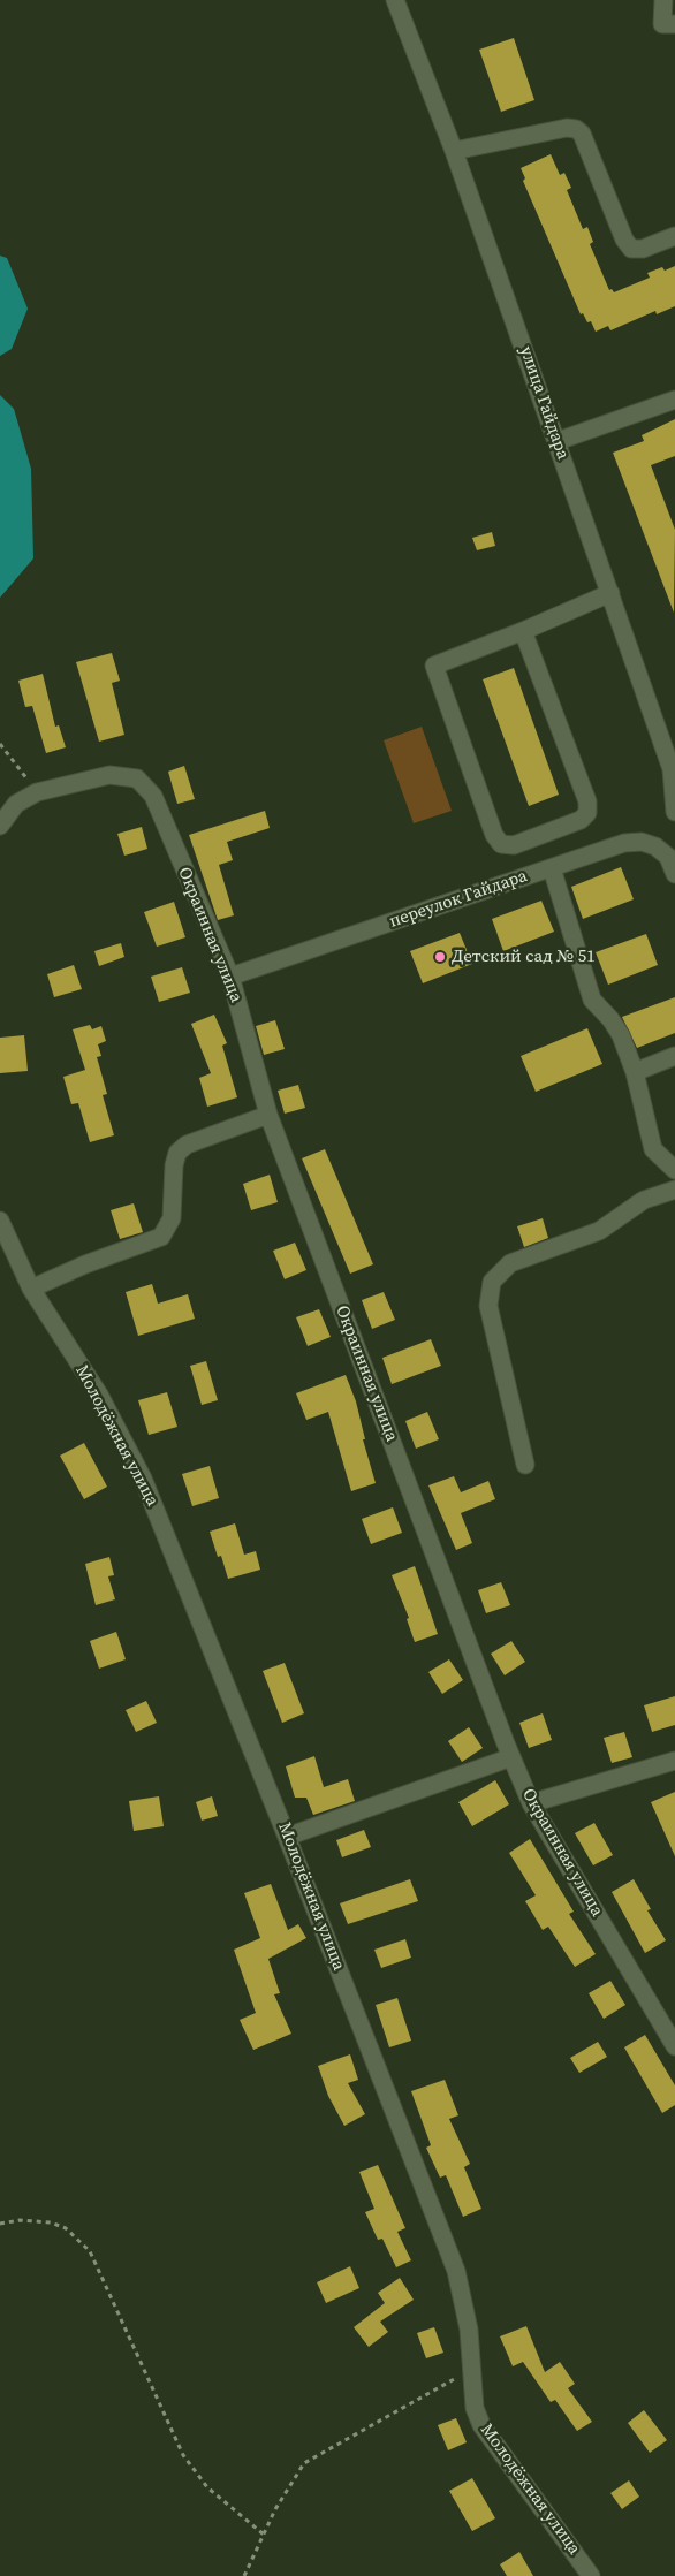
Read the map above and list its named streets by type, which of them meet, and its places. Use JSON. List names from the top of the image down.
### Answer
{
  "streets": {
    "street": [
      "улица Гайдара",
      "переулок Гайдара",
      "Окраинная улица",
      "Молодёжная улица"
    ]
  },
  "crossings": [
    ["переулок Гайдара", "Окраинная улица"]
  ],
  "places": ["Детский сад № 51"]
}
